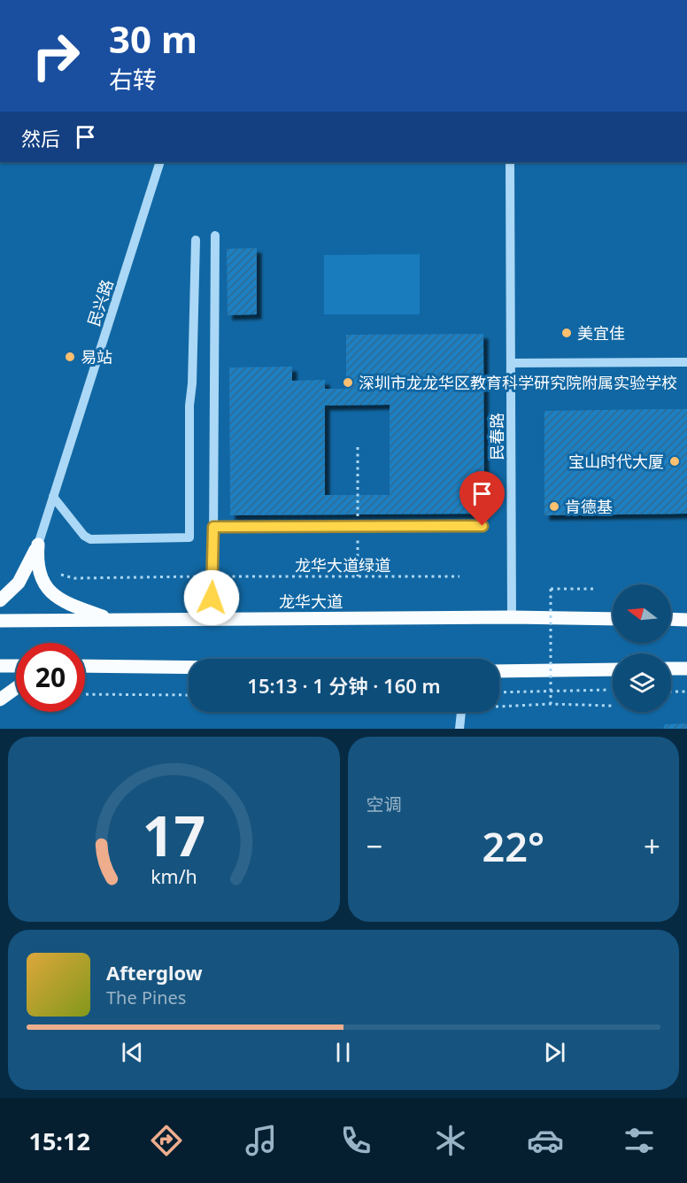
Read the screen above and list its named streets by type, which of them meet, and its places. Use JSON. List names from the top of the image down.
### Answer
{
  "streets": {
    "main road": ["龙华大道"],
    "street": ["民兴路", "民春路"],
    "path": ["龙华大道绿道"]
  },
  "crossings": [
    ["民春路", "龙华大道"]
  ],
  "places": [
    "美宜佳",
    "易站",
    "深圳市龙龙华区教育科学研究院附属实验学校",
    "宝山时代大厦",
    "肯德基"
  ],
  "north": "left",
  "page": {
    "turn": ["30 m", "右转"],
    "then": "然后",
    "limit": "20",
    "trip": "15:13 · 1 分钟 · 160 m",
    "tile": "空调",
    "heat": ["−", "22°", "+"],
    "song": ["Afterglow", "The Pines"],
    "tabs": "15:12",
    "gauge": ["17", "km/h"]
  }
}
